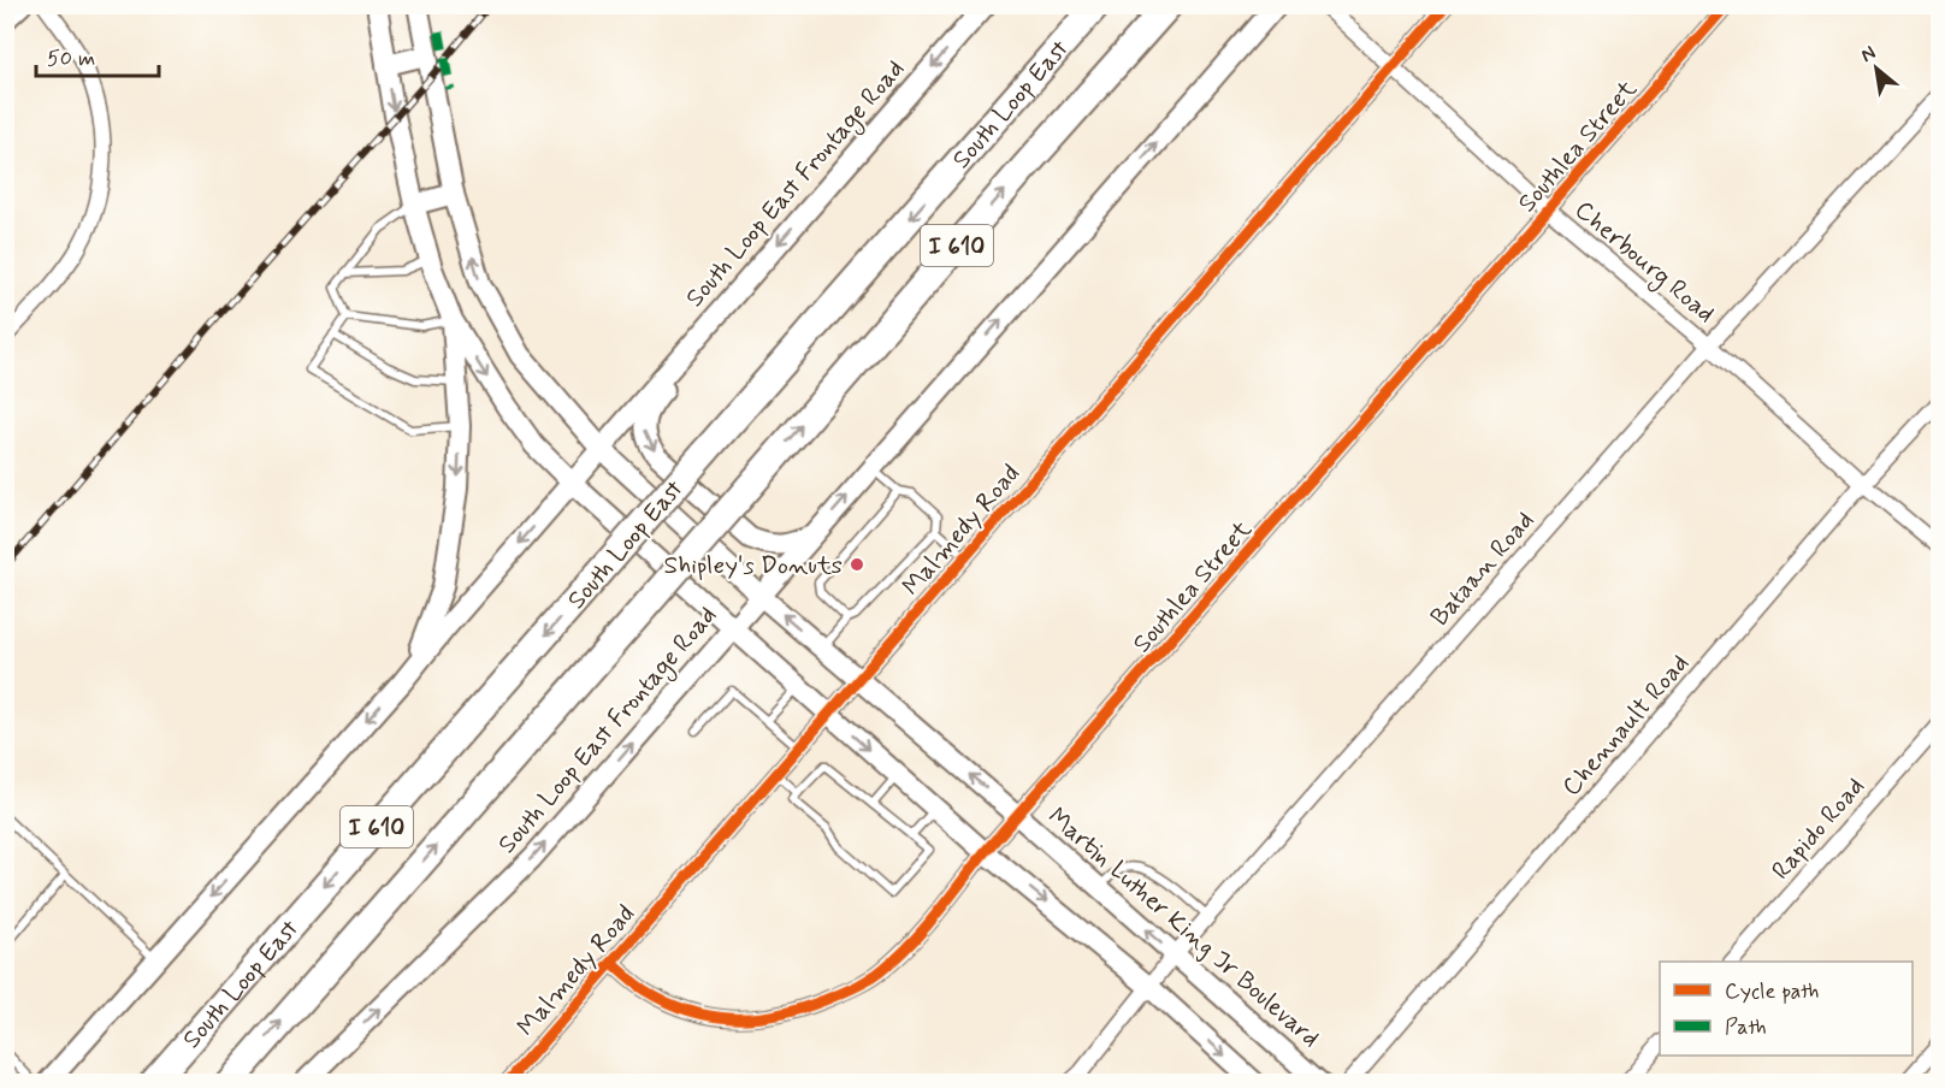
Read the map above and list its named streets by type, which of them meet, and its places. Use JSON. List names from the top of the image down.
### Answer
{
  "streets": {
    "highway": ["South Loop East", "I 610"],
    "main road": ["South Loop East Frontage Road", "Martin Luther King Jr Boulevard"],
    "street": [
      "Southlea Street",
      "Cherbourg Road",
      "Malmedy Road",
      "Bataan Road",
      "Chennault Road",
      "Rapido Road"
    ]
  },
  "crossings": [
    ["Southlea Street", "Cherbourg Road"],
    ["Southlea Street", "Malmedy Road"],
    ["Southlea Street", "Martin Luther King Jr Boulevard"],
    ["South Loop East Frontage Road", "Martin Luther King Jr Boulevard"],
    ["Cherbourg Road", "Malmedy Road"],
    ["Cherbourg Road", "Bataan Road"],
    ["Cherbourg Road", "Chennault Road"],
    ["Malmedy Road", "Martin Luther King Jr Boulevard"],
    ["Bataan Road", "Martin Luther King Jr Boulevard"]
  ],
  "places": ["Shipley's Donuts"],
  "legend": ["Cycle path", "Path"],
  "scale_bar": "50 m",
  "north": "top left"
}
